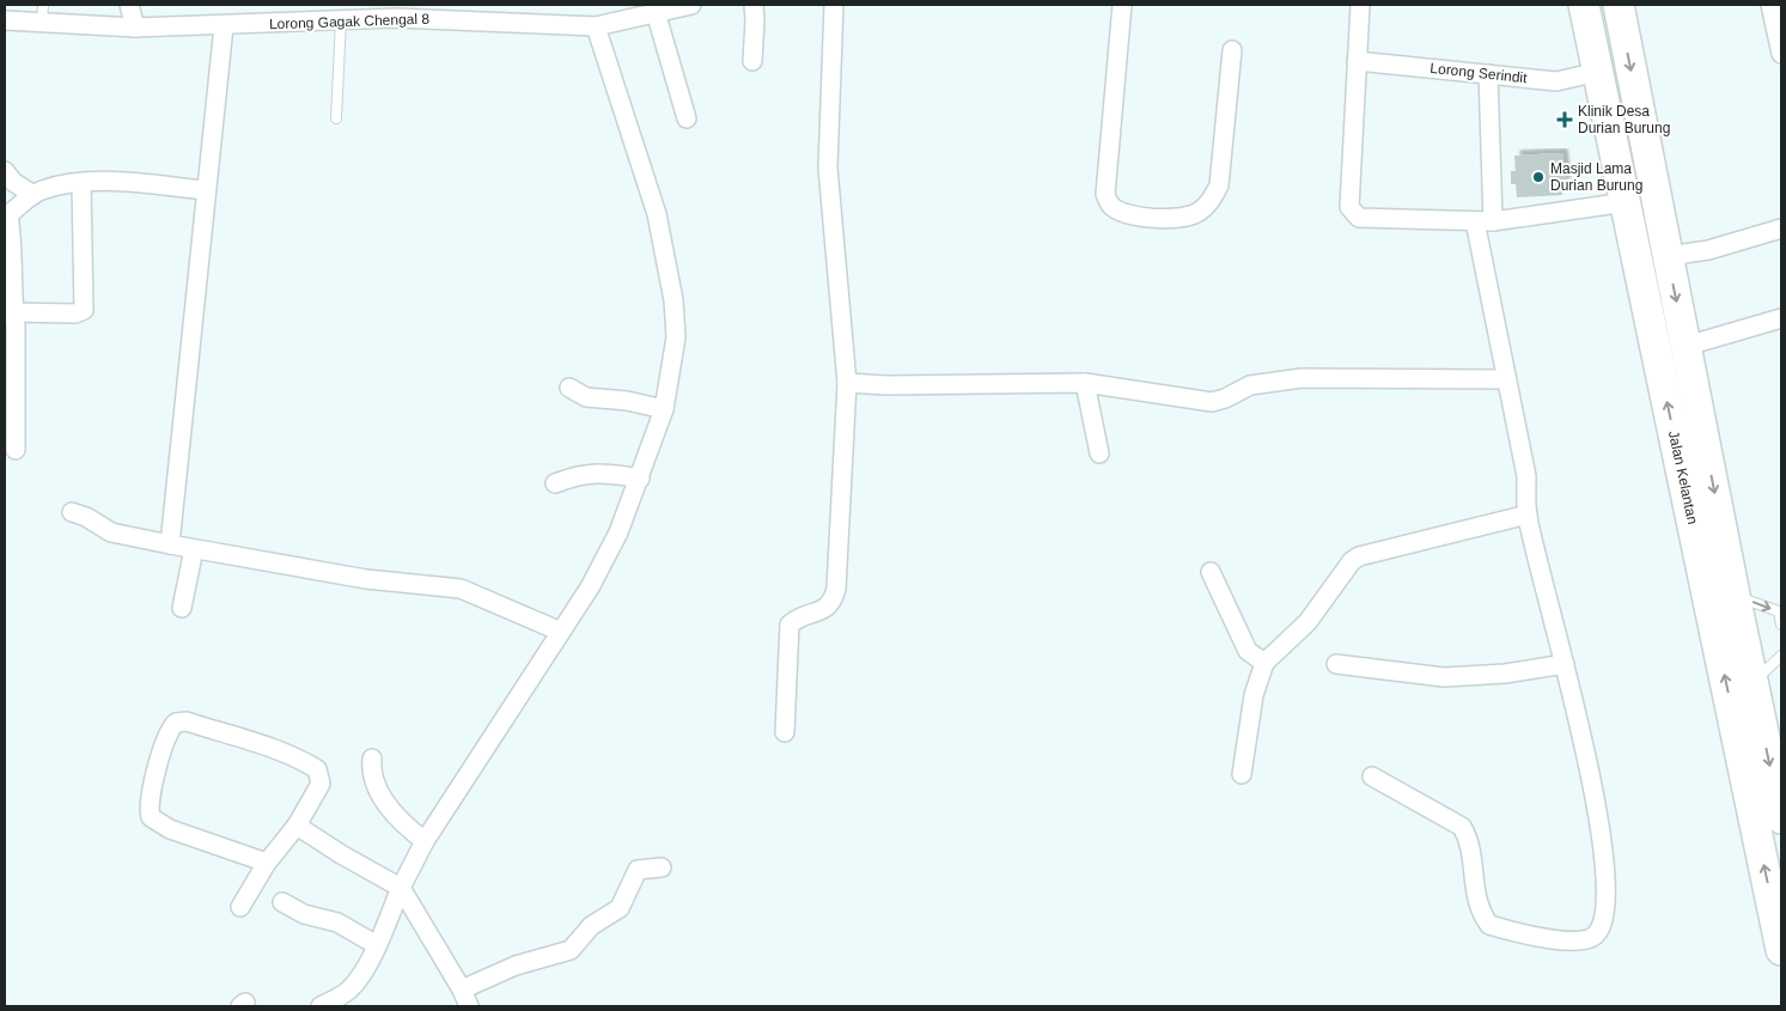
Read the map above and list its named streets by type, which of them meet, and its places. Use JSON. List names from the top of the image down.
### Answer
{
  "streets": {
    "highway": ["Jalan Kelantan"],
    "street": ["Lorong Gagak Chengal 8", "Lorong Serindit"]
  },
  "crossings": [
    ["Lorong Serindit", "Jalan Kelantan"]
  ],
  "places": {
    "health": ["Klinik Desa Durian Burung"],
    "other": ["Masjid Lama Durian Burung"]
  }
}
